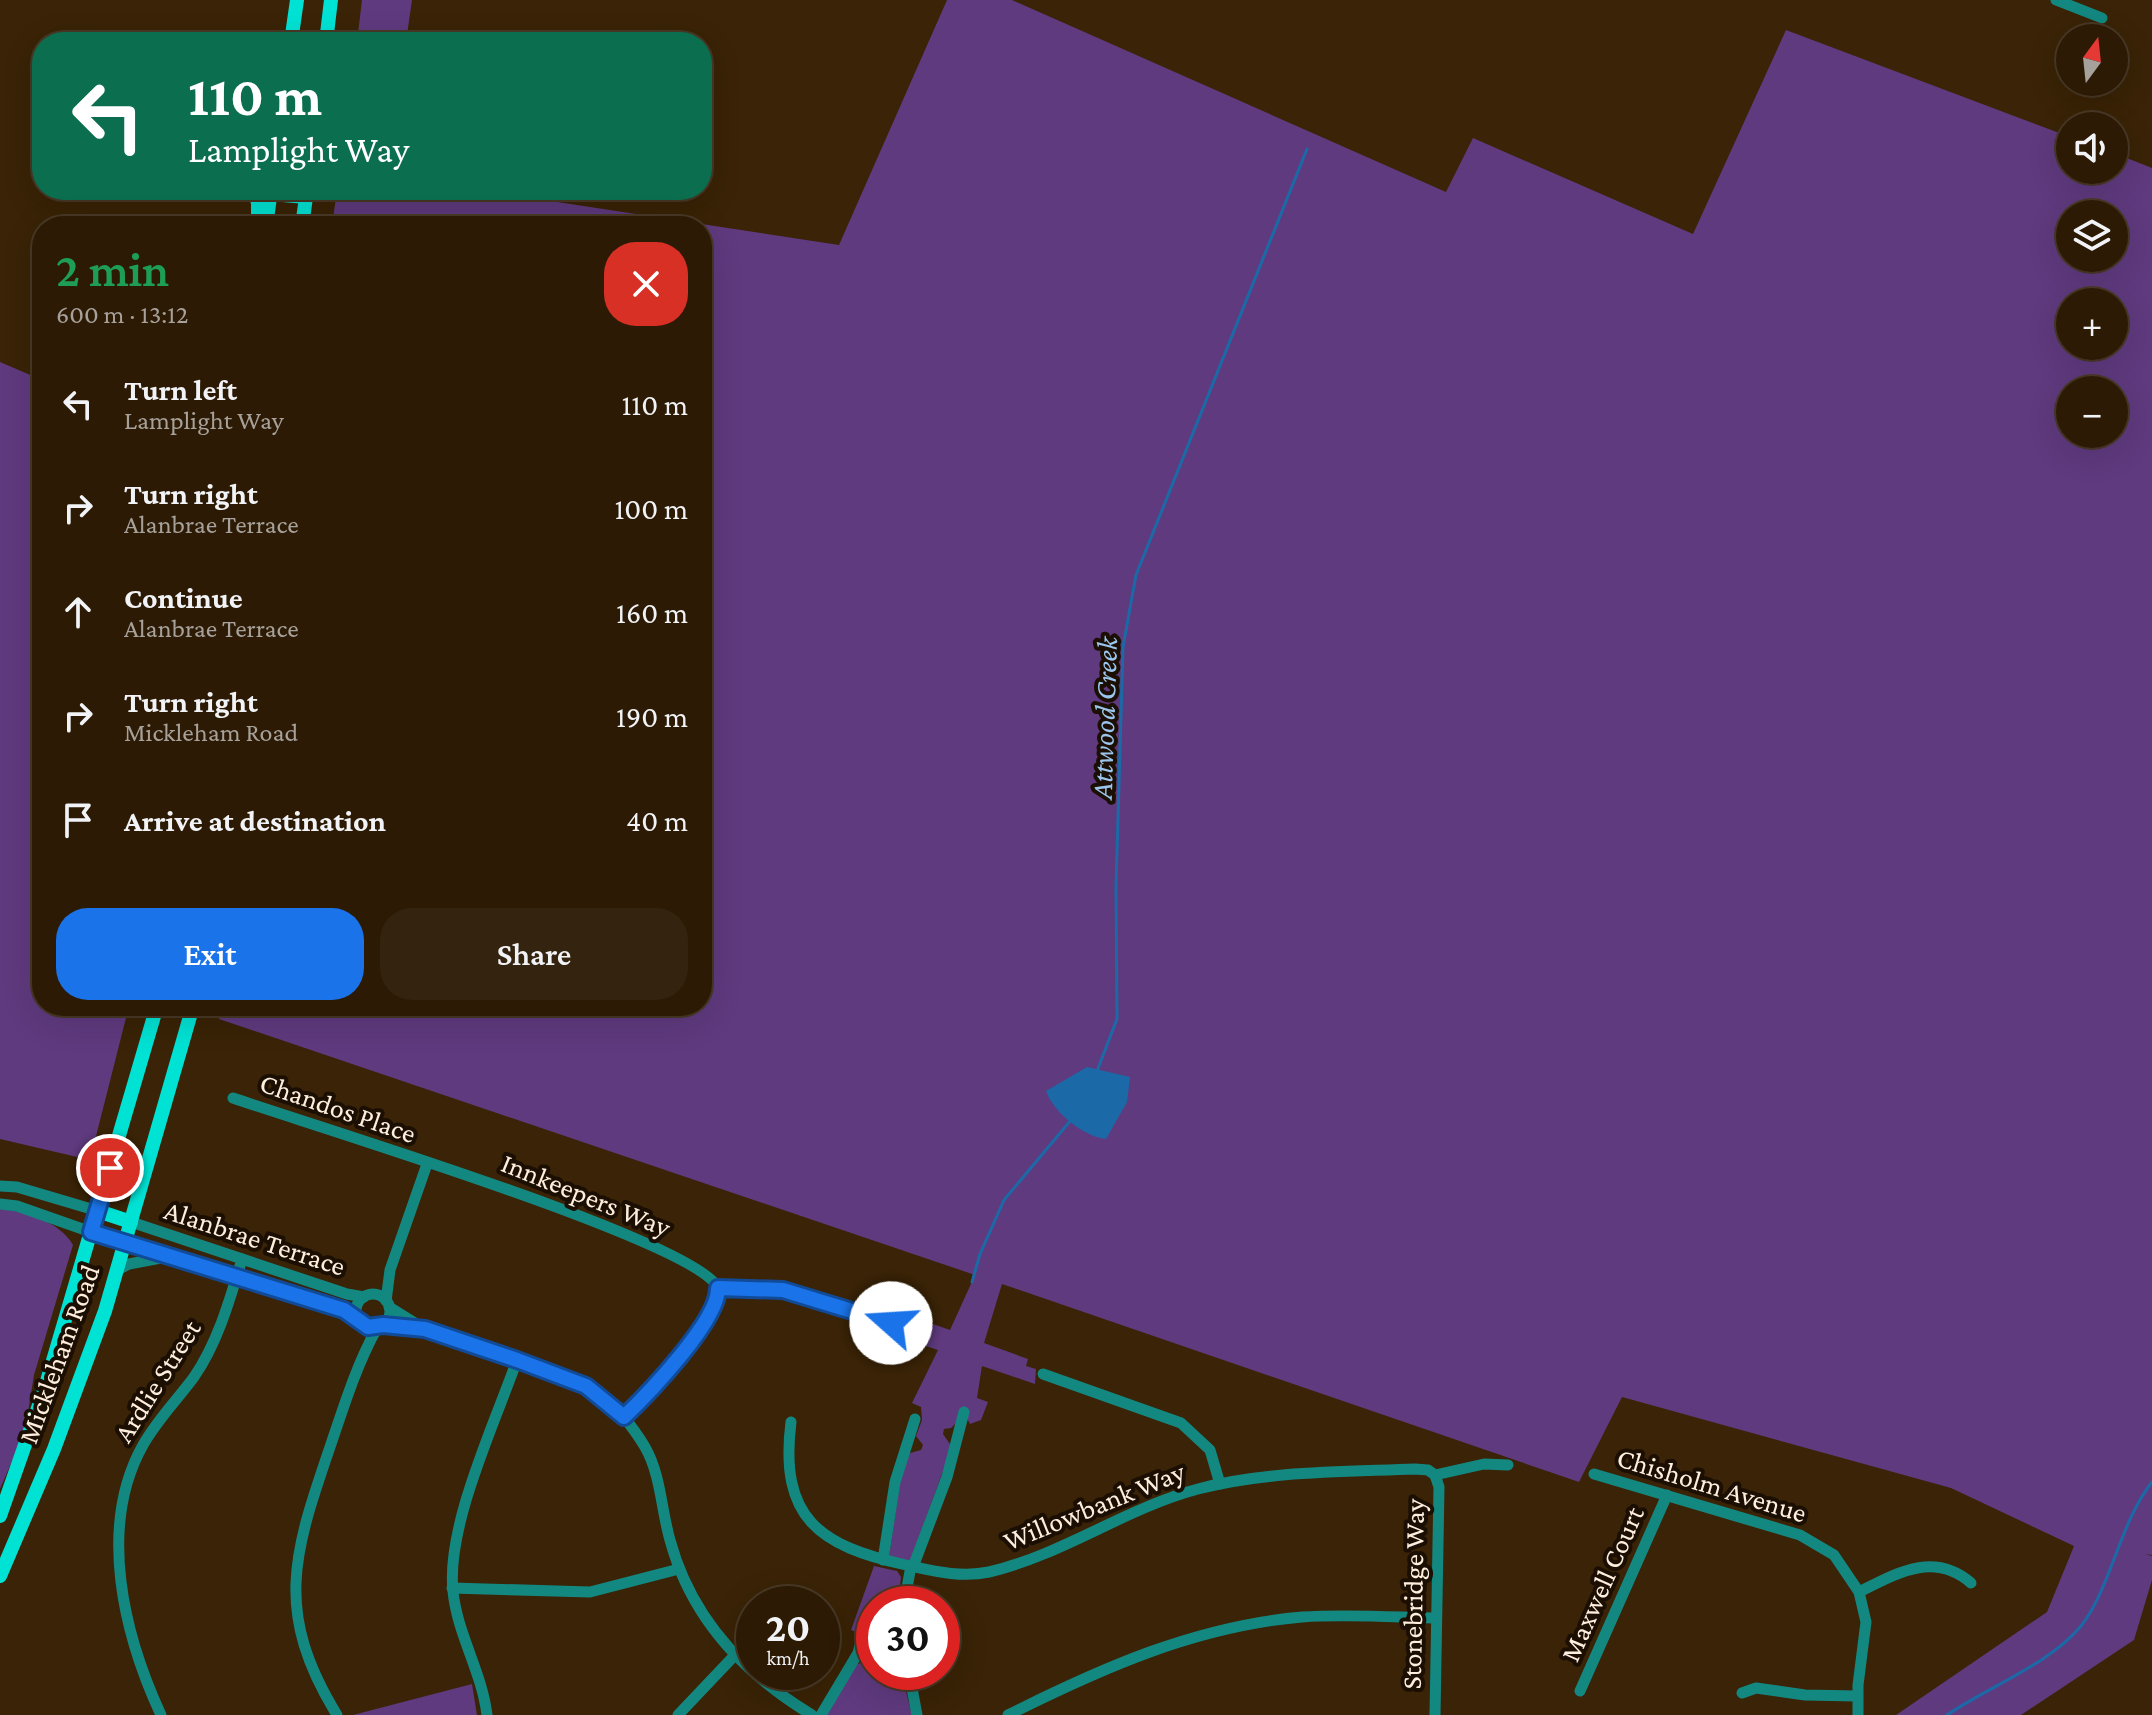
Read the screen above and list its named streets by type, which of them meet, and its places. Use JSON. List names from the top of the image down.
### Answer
{
  "streets": {
    "main road": ["Mickleham Road"],
    "street": [
      "Chandos Place",
      "Innkeepers Way",
      "Alanbrae Terrace",
      "Ardlie Street",
      "Chisholm Avenue",
      "Willowbank Way",
      "Maxwell Court",
      "Stonebridge Way"
    ]
  },
  "crossings": [
    ["Chandos Place", "Innkeepers Way"],
    ["Alanbrae Terrace", "Mickleham Road"],
    ["Alanbrae Terrace", "Ardlie Street"],
    ["Chisholm Avenue", "Maxwell Court"],
    ["Willowbank Way", "Stonebridge Way"]
  ],
  "water": ["Attwood Creek"],
  "north": "top",
  "page": {
    "map_buttons": ["+", "−"],
    "turn": ["110 m", "Lamplight Way"],
    "heading": ["2 min", "600 m · 13:12"],
    "list": [
      {
        "name": "Turn left",
        "note": "Lamplight Way",
        "value": "110 m"
      },
      {
        "name": "Turn right",
        "note": "Alanbrae Terrace",
        "value": "100 m"
      },
      {
        "name": "Continue",
        "note": "Alanbrae Terrace",
        "value": "160 m"
      },
      {
        "name": "Turn right",
        "note": "Mickleham Road",
        "value": "190 m"
      },
      {
        "name": "Arrive at destination",
        "value": "40 m"
      }
    ],
    "buttons": ["Exit", "Share"],
    "speed": "20 km/h",
    "limit": "30"
  }
}
